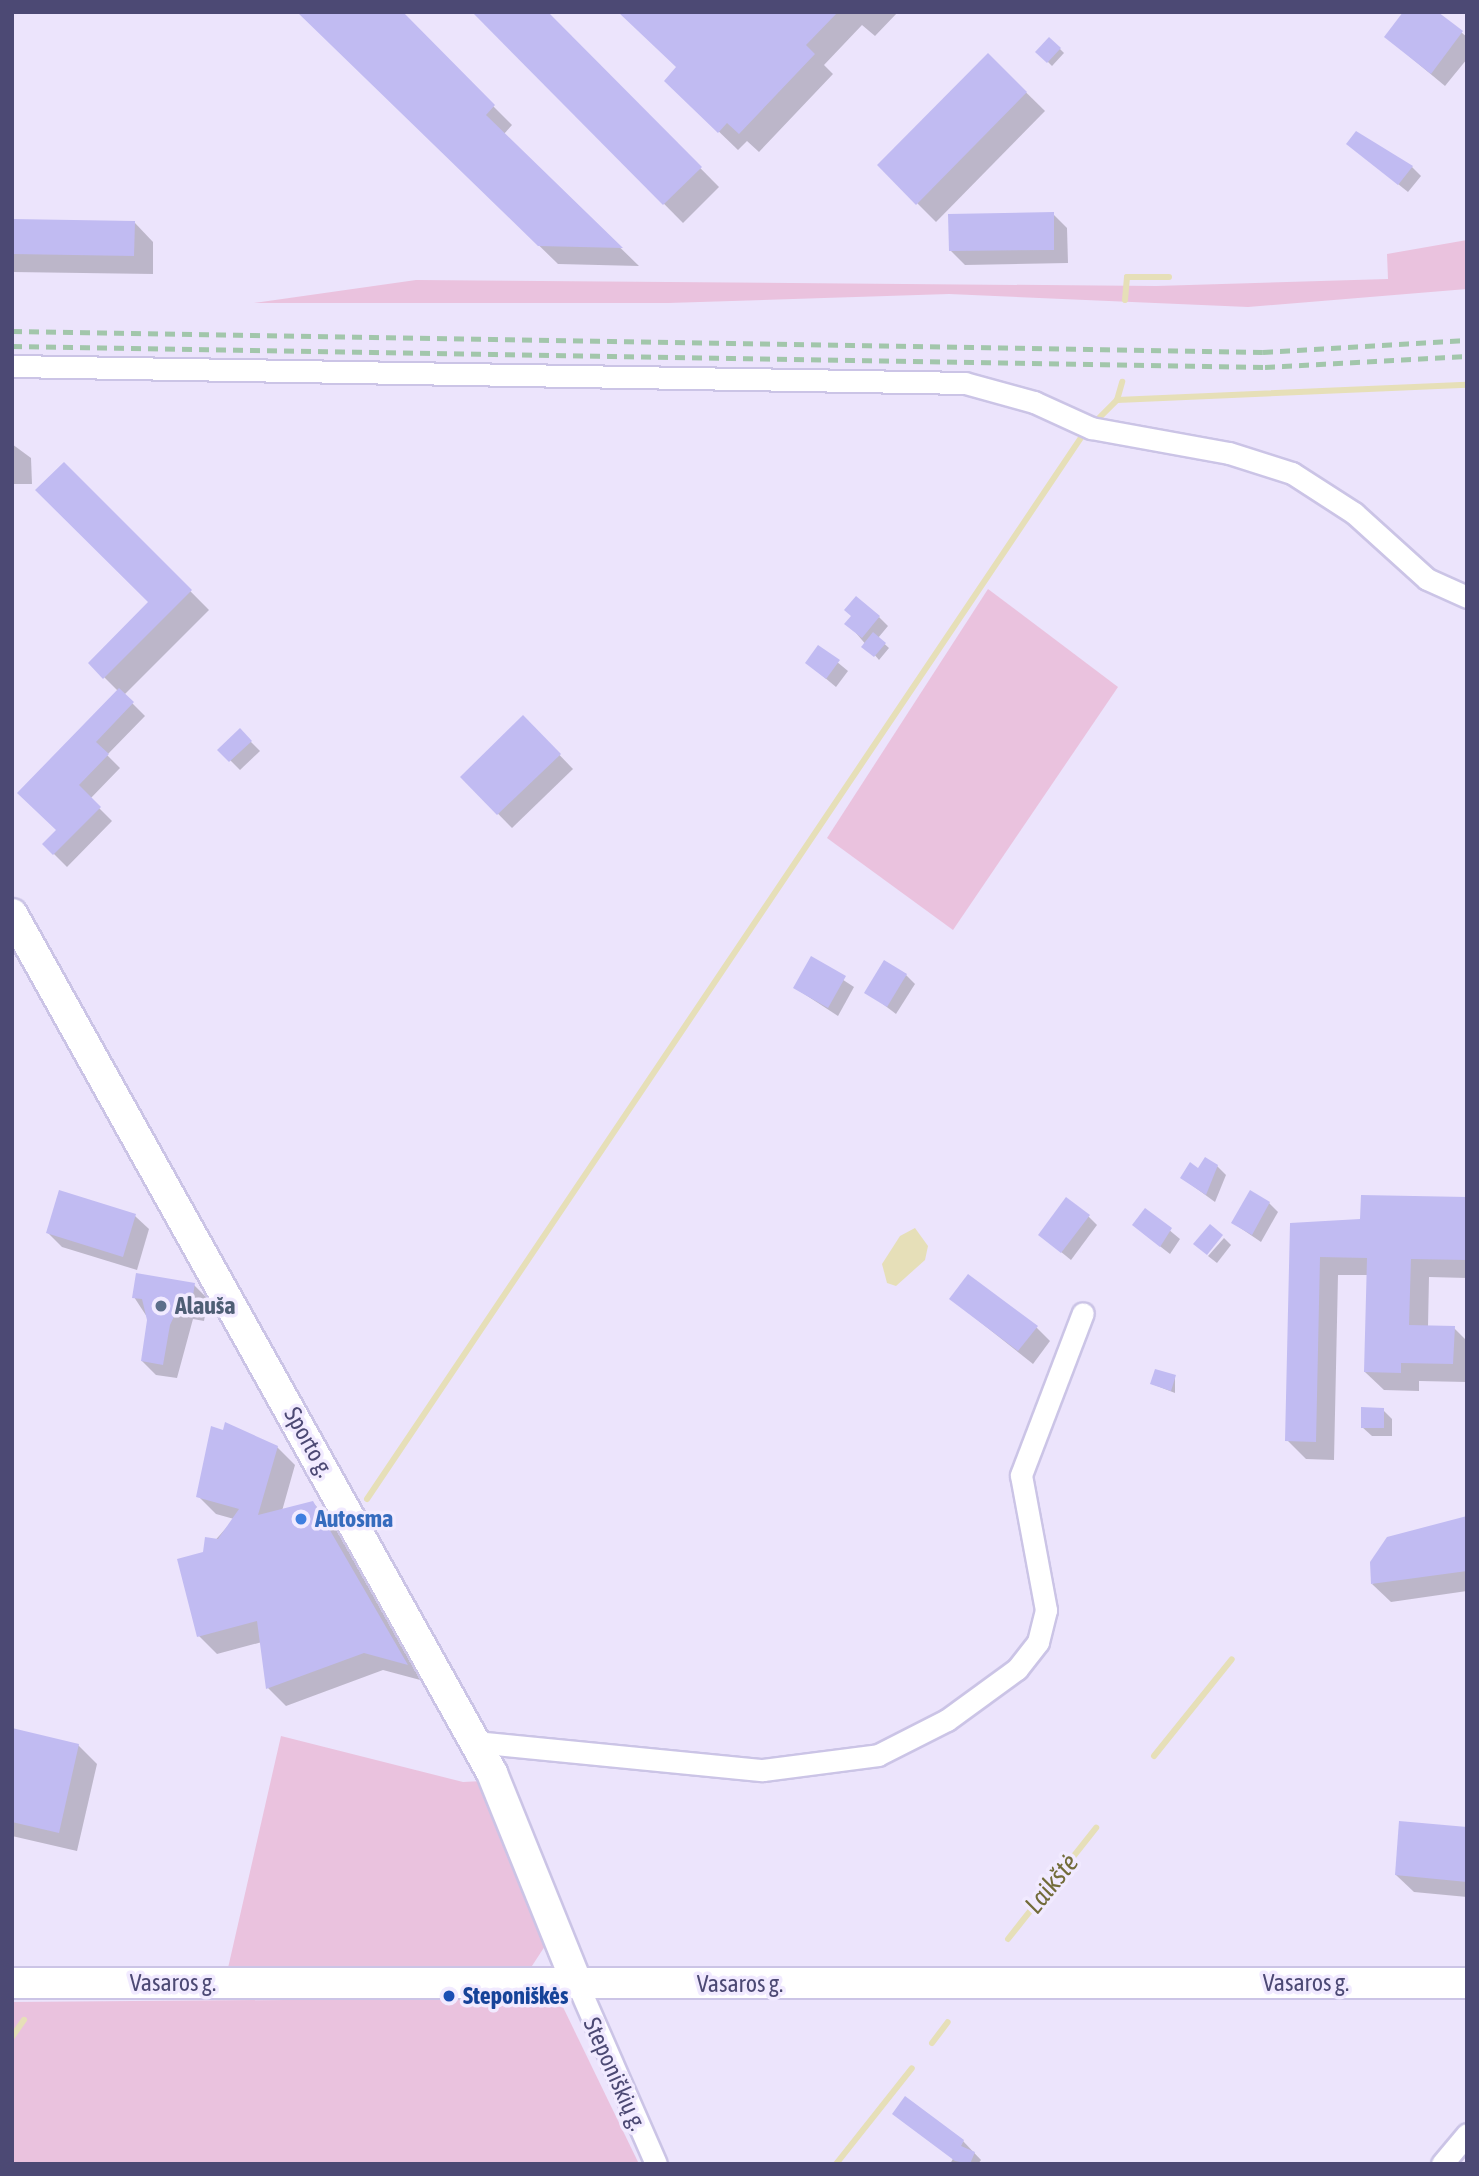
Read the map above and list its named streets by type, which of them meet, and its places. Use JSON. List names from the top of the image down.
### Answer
{
  "streets": {
    "street": ["Sporto g.", "Vasaros g.", "Steponiškių g."]
  },
  "crossings": [
    ["Sporto g.", "Vasaros g."],
    ["Sporto g.", "Steponiškių g."],
    ["Vasaros g.", "Steponiškių g."]
  ],
  "water": ["Laikštė"],
  "places": ["Alauša", "Autosma", "Steponiškės"]
}
